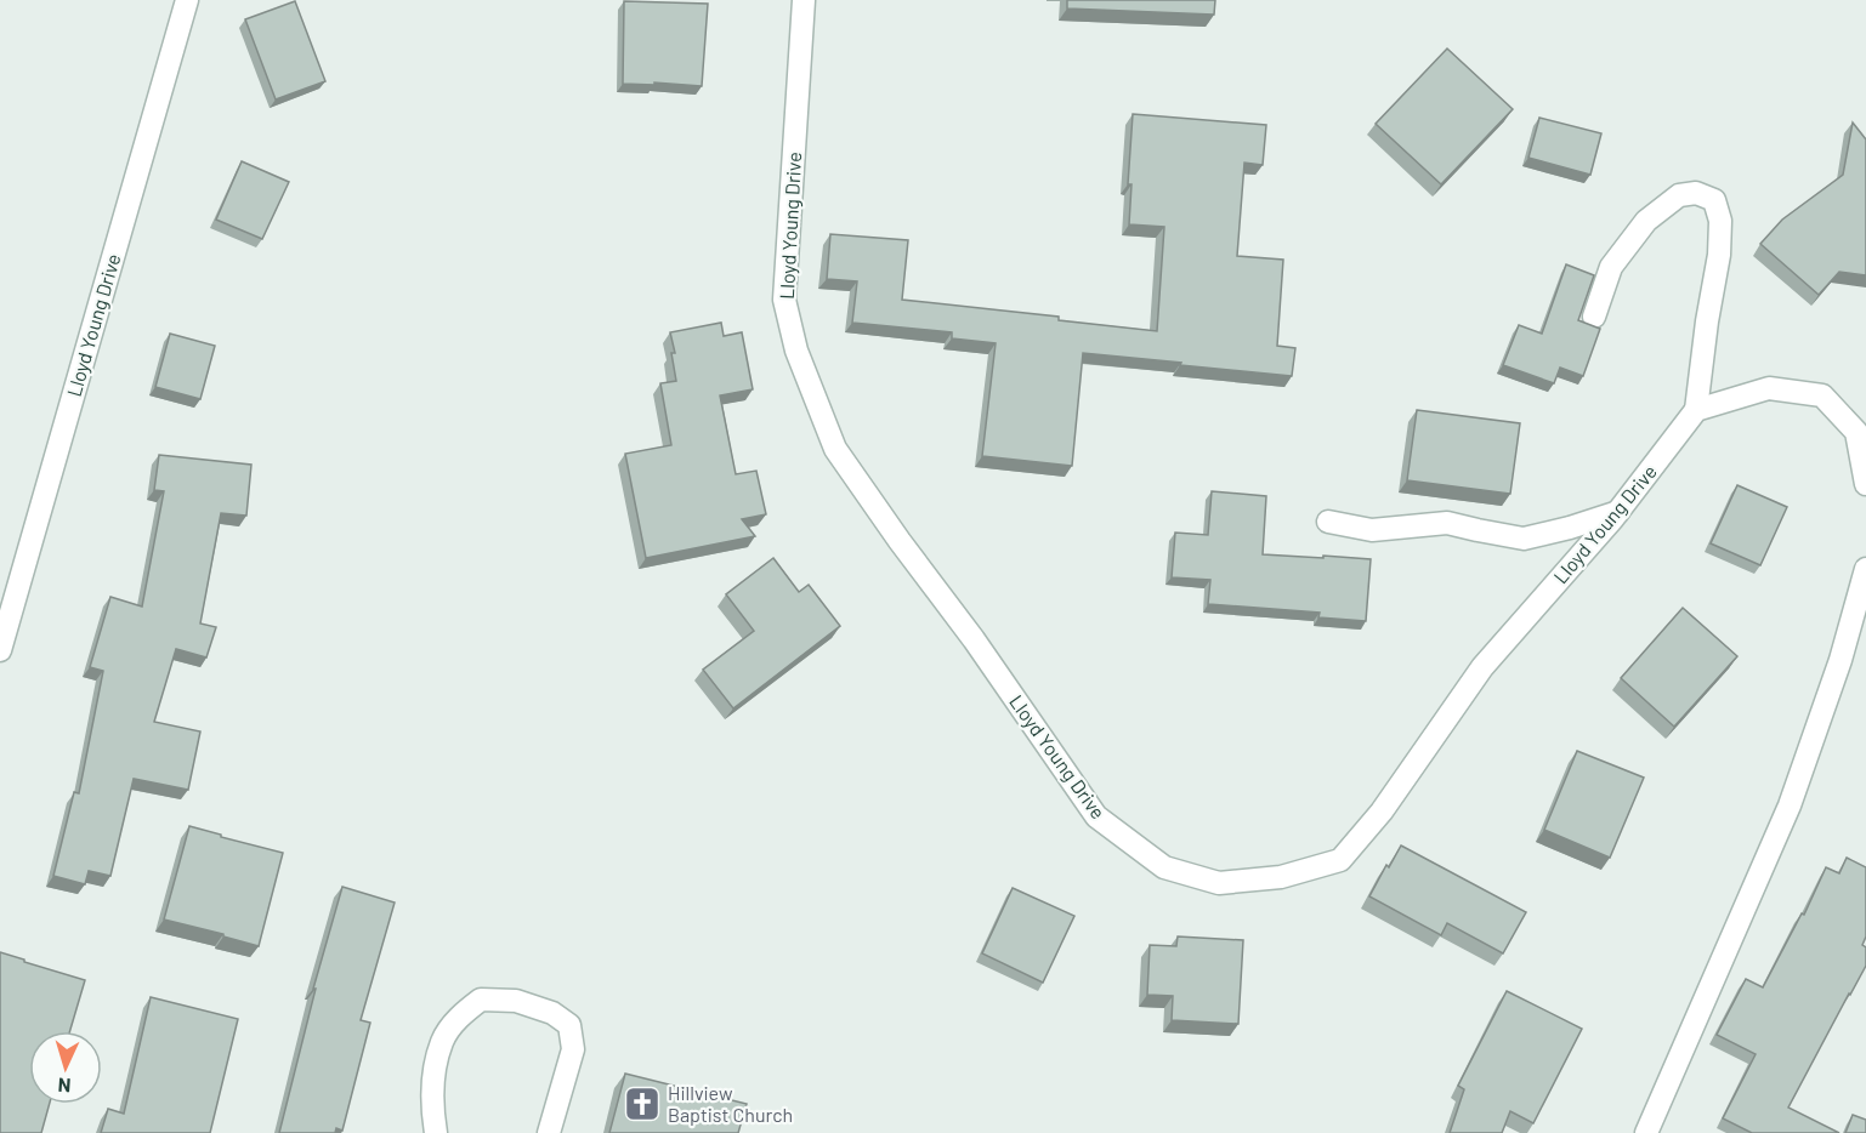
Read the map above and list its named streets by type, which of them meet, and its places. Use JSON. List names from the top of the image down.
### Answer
{
  "streets": {
    "street": ["Lloyd Young Drive"]
  },
  "places": {
    "church": ["Hillview Baptist Church"]
  },
  "north": "bottom"
}
